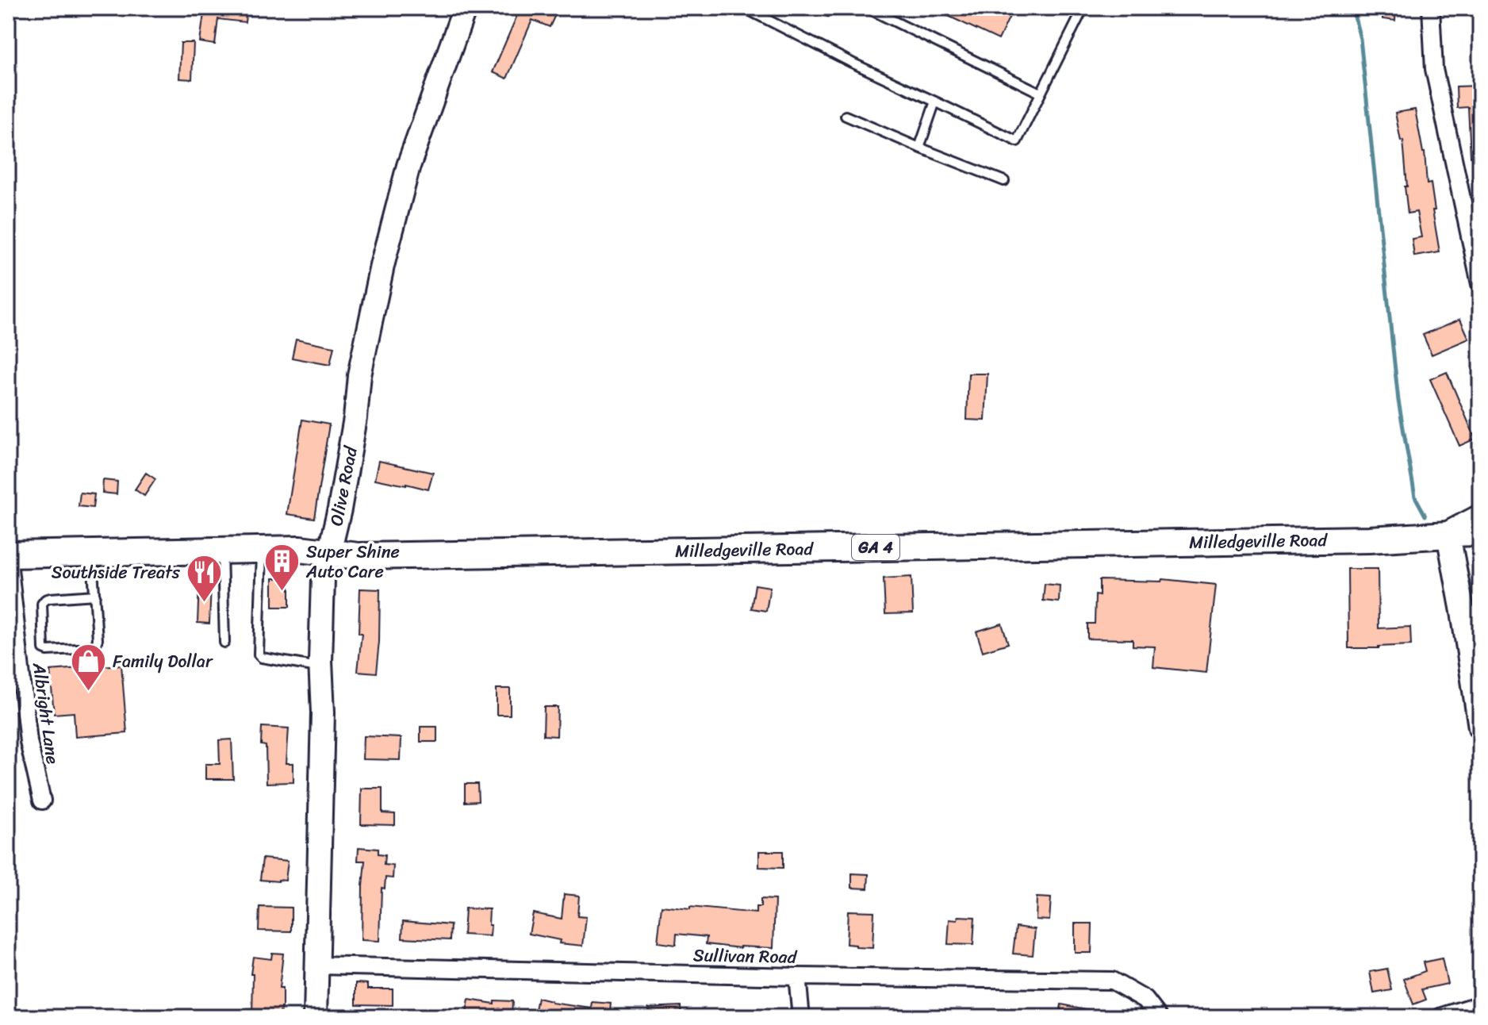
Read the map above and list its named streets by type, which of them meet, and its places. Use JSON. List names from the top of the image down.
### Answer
{
  "streets": {
    "main road": ["Milledgeville Road", "GA 4"],
    "street": ["Olive Road", "Albright Lane", "Sullivan Road"]
  },
  "crossings": [
    ["Olive Road", "Milledgeville Road"],
    ["Olive Road", "Sullivan Road"],
    ["Milledgeville Road", "GA 4"],
    ["Milledgeville Road", "Albright Lane"]
  ],
  "places": {
    "building": ["Super Shine Auto Care"],
    "restaurant": ["Southside Treats"],
    "shop": ["Family Dollar"]
  }
}
